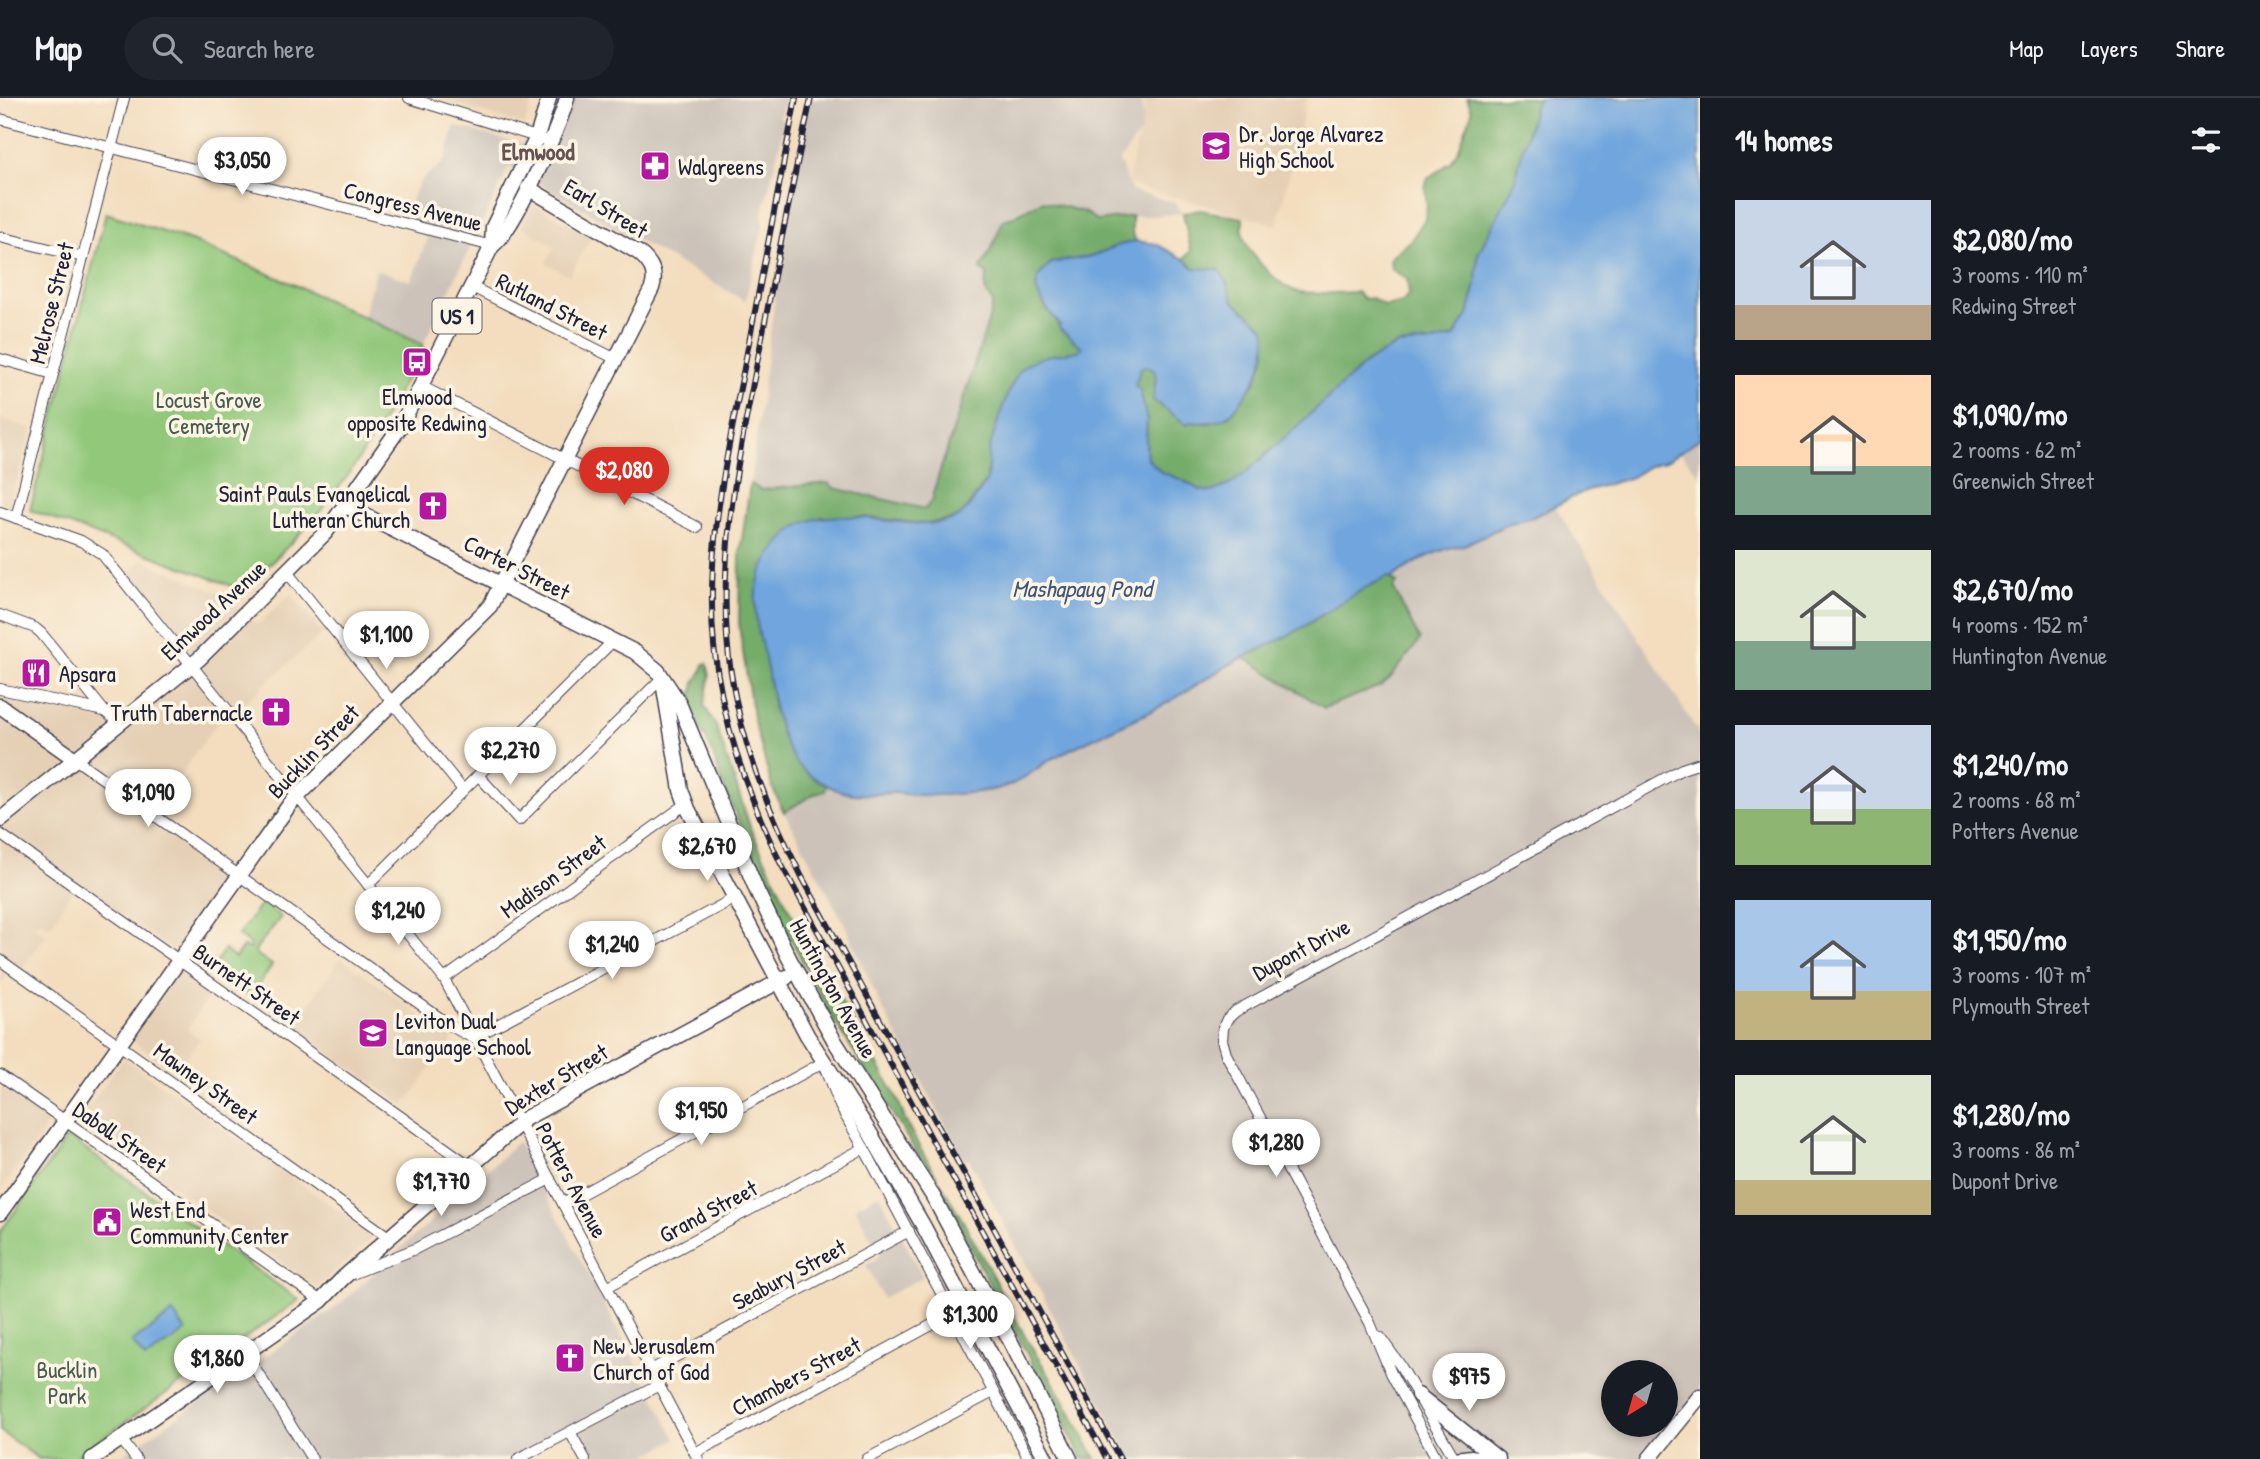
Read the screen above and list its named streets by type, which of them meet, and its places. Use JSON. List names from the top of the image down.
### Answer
{
  "streets": {
    "main road": [
      "Earl Street",
      "US 1",
      "Carter Street",
      "Elmwood Avenue",
      "Bucklin Street",
      "Dupont Drive",
      "Huntington Avenue",
      "Dexter Street"
    ],
    "street": [
      "Congress Avenue",
      "Melrose Street",
      "Rutland Street",
      "Madison Street",
      "Burnett Street",
      "Mawney Street",
      "Daboll Street",
      "Potters Avenue",
      "Grand Street",
      "Seabury Street",
      "Chambers Street"
    ]
  },
  "crossings": [
    ["Congress Avenue", "Melrose Street"],
    ["Congress Avenue", "Elmwood Avenue"],
    ["Earl Street", "Elmwood Avenue"],
    ["Earl Street", "Bucklin Street"],
    ["Melrose Street", "Potters Avenue"],
    ["Rutland Street", "Elmwood Avenue"],
    ["Rutland Street", "Bucklin Street"],
    ["Carter Street", "Elmwood Avenue"],
    ["Carter Street", "Bucklin Street"],
    ["Carter Street", "Huntington Avenue"],
    ["Elmwood Avenue", "Potters Avenue"],
    ["Bucklin Street", "Burnett Street"],
    ["Bucklin Street", "Mawney Street"],
    ["Bucklin Street", "Daboll Street"],
    ["Bucklin Street", "Potters Avenue"],
    ["Madison Street", "Huntington Avenue"],
    ["Madison Street", "Potters Avenue"],
    ["Burnett Street", "Dexter Street"],
    ["Huntington Avenue", "Dexter Street"],
    ["Huntington Avenue", "Grand Street"],
    ["Huntington Avenue", "Seabury Street"],
    ["Huntington Avenue", "Chambers Street"],
    ["Dexter Street", "Mawney Street"],
    ["Dexter Street", "Daboll Street"],
    ["Dexter Street", "Potters Avenue"],
    ["Potters Avenue", "Grand Street"],
    ["Potters Avenue", "Seabury Street"],
    ["Potters Avenue", "Chambers Street"]
  ],
  "districts": ["Elmwood"],
  "water": ["Mashapaug Pond"],
  "parks": ["Locust Grove Cemetery", "Bucklin Park"],
  "places": {
    "school or university": ["Dr. Jorge Alvarez High School", "Leviton Dual Language School"],
    "pharmacy": ["Walgreens"],
    "bus stop": ["Elmwood opposite Redwing"],
    "church": ["Saint Pauls Evangelical Lutheran Church", "Truth Tabernacle", "New Jerusalem Church of God"],
    "restaurant": ["Apsara"],
    "public building": ["West End Community Center"]
  },
  "north": "bottom left",
  "page": {
    "header": "Map",
    "search": "Search here",
    "nav": ["Map", "Layers", "Share"],
    "heading": "14 homes",
    "price": [
      "$3,050",
      "$2,080",
      "$1,100",
      "$2,270",
      "$1,090",
      "$2,670",
      "$1,240",
      "$1,240",
      "$1,950",
      "$1,280",
      "$1,770",
      "$1,300",
      "$1,860",
      "$975"
    ],
    "list": [
      {
        "name": "$2,080/mo",
        "note": "3 rooms · 110 m² · Redwing Street"
      },
      {
        "name": "$1,090/mo",
        "note": "2 rooms · 62 m² · Greenwich Street"
      },
      {
        "name": "$2,670/mo",
        "note": "4 rooms · 152 m² · Huntington Avenue"
      },
      {
        "name": "$1,240/mo",
        "note": "2 rooms · 68 m² · Potters Avenue"
      },
      {
        "name": "$1,950/mo",
        "note": "3 rooms · 107 m² · Plymouth Street"
      },
      {
        "name": "$1,280/mo",
        "note": "3 rooms · 86 m² · Dupont Drive"
      }
    ]
  }
}
